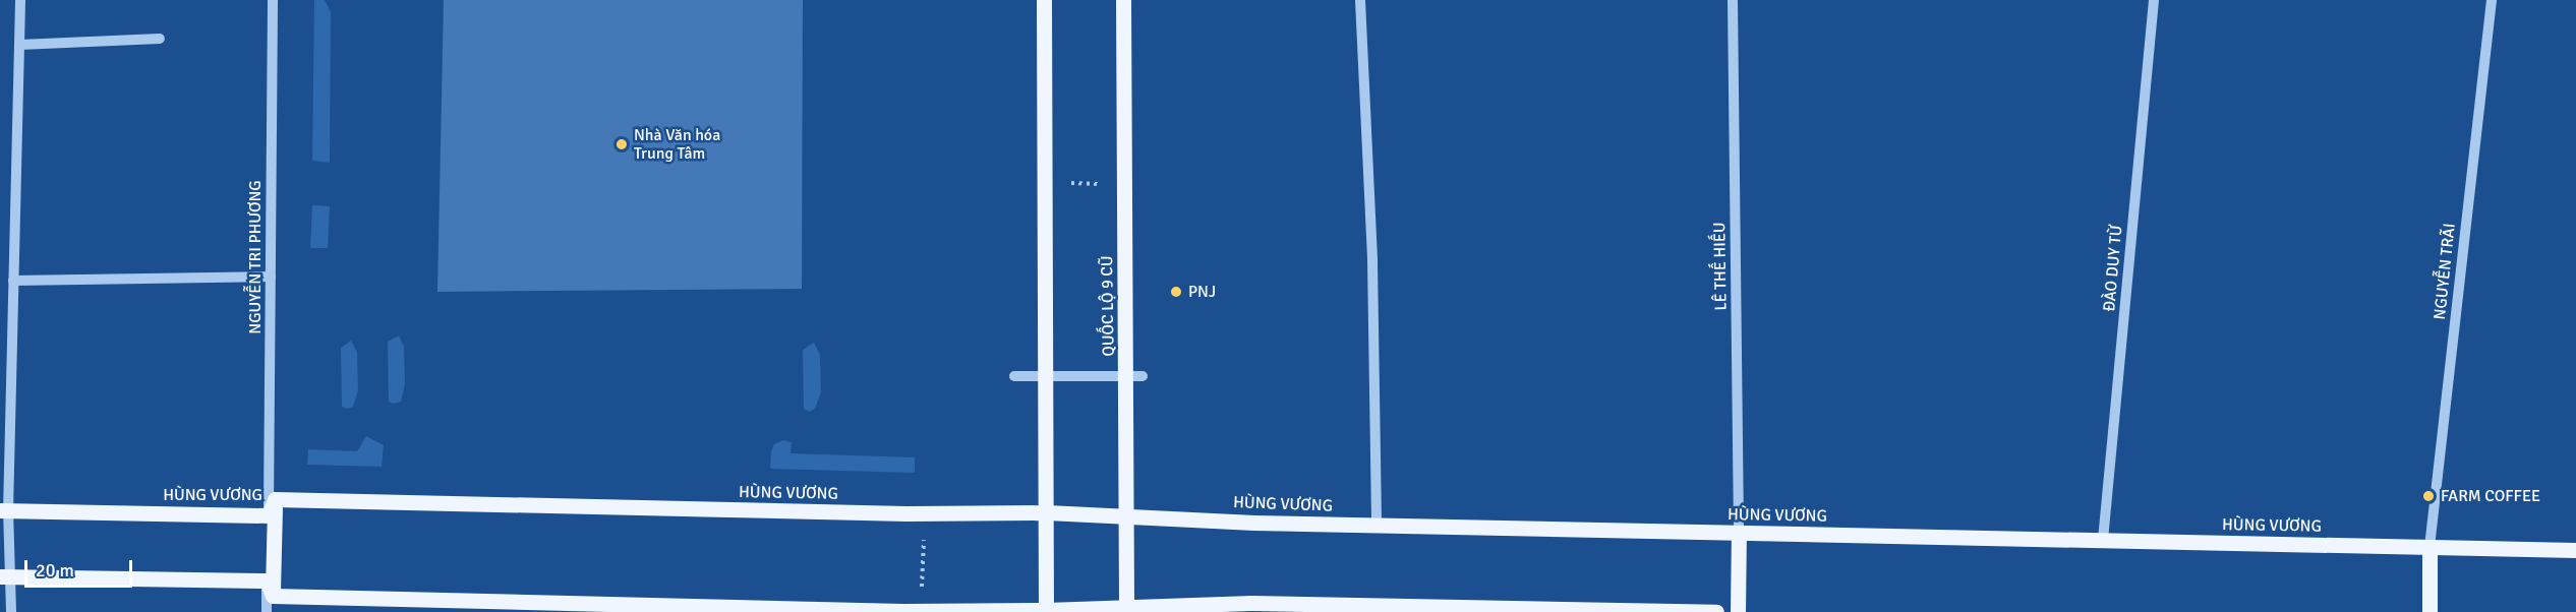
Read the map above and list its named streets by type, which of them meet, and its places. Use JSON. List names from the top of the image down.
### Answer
{
  "streets": {
    "main road": ["QUỐC LỘ 9 CŨ", "HÙNG VƯƠNG"],
    "street": [
      "NGUYỄN TRI PHƯƠNG",
      "LÊ THẾ HIẾU",
      "ĐÀO DUY TỪ",
      "NGUYỄN TRÃI"
    ]
  },
  "crossings": [
    ["NGUYỄN TRI PHƯƠNG", "HÙNG VƯƠNG"],
    ["LÊ THẾ HIẾU", "HÙNG VƯƠNG"],
    ["ĐÀO DUY TỪ", "HÙNG VƯƠNG"],
    ["NGUYỄN TRÃI", "HÙNG VƯƠNG"],
    ["QUỐC LỘ 9 CŨ", "HÙNG VƯƠNG"]
  ],
  "places": ["Nhà Văn hóa Trung Tâm", "PNJ", "FARM COFFEE"],
  "scale_bar": "20 m"
}
